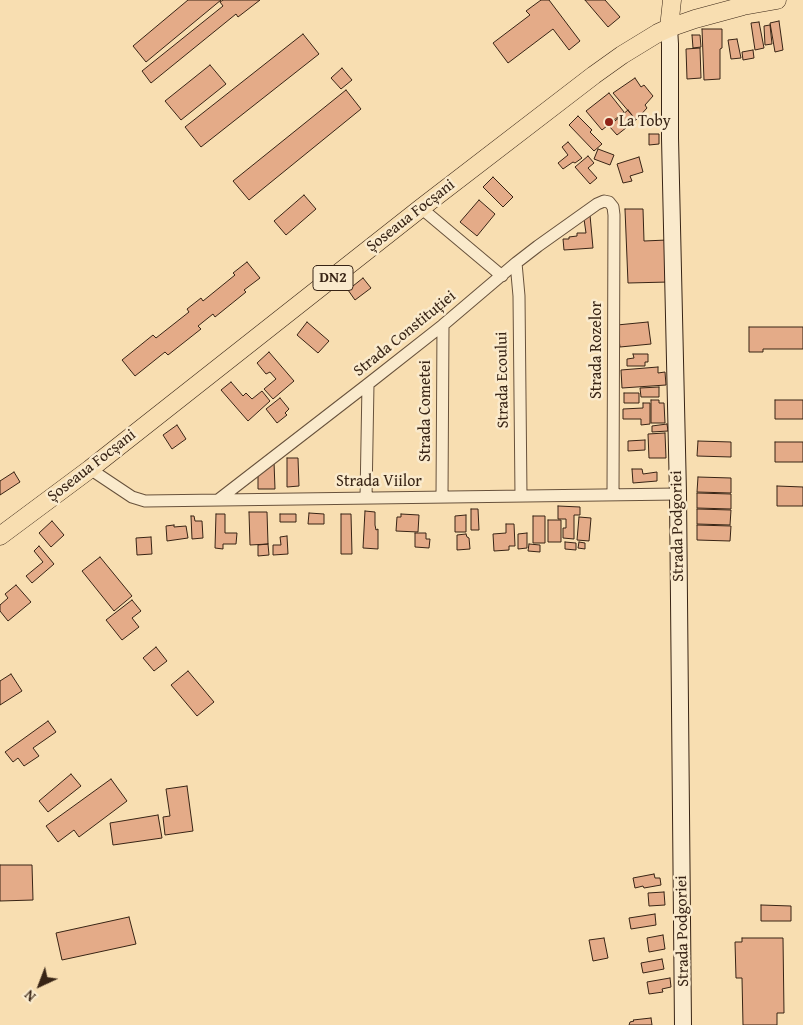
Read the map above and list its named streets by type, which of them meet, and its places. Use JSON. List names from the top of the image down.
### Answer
{
  "streets": {
    "main road": ["Șoseaua Focșani", "DN2"],
    "street": [
      "Strada Constituției",
      "Strada Rozelor",
      "Strada Ecoului",
      "Strada Cometei",
      "Strada Viilor",
      "Strada Podgoriei"
    ]
  },
  "crossings": [
    ["Șoseaua Focșani", "Strada Viilor"],
    ["Șoseaua Focșani", "Strada Podgoriei"],
    ["Strada Constituției", "Strada Rozelor"],
    ["Strada Constituției", "Strada Ecoului"],
    ["Strada Constituției", "Strada Cometei"],
    ["Strada Constituției", "Strada Viilor"],
    ["Strada Rozelor", "Strada Viilor"],
    ["Strada Ecoului", "Strada Viilor"],
    ["Strada Cometei", "Strada Viilor"],
    ["Strada Viilor", "Strada Podgoriei"]
  ],
  "places": ["La Toby"],
  "north": "bottom left"
}
